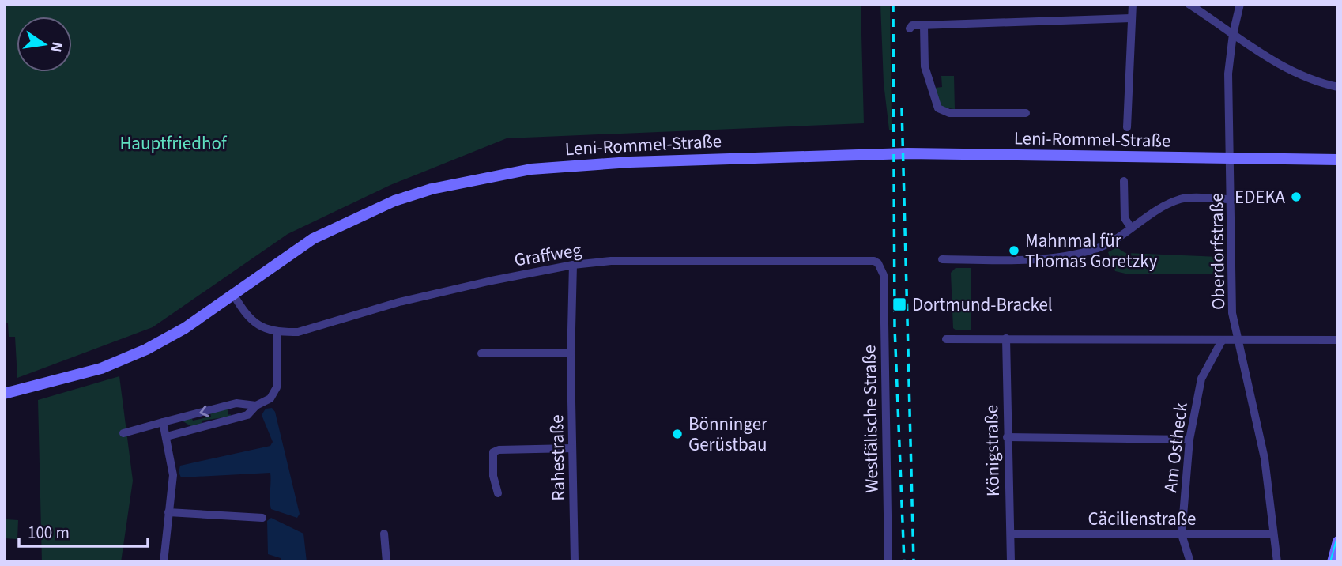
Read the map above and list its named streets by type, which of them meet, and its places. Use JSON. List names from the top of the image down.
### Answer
{
  "streets": {
    "main road": ["Leni-Rommel-Straße"],
    "street": [
      "Oberdorfstraße",
      "Graffweg",
      "Westfälische Straße",
      "Am Ostheck",
      "Königstraße",
      "Rahestraße",
      "Cäcilienstraße"
    ]
  },
  "crossings": [
    ["Leni-Rommel-Straße", "Oberdorfstraße"],
    ["Leni-Rommel-Straße", "Graffweg"],
    ["Oberdorfstraße", "Cäcilienstraße"],
    ["Graffweg", "Westfälische Straße"],
    ["Graffweg", "Rahestraße"],
    ["Am Ostheck", "Cäcilienstraße"],
    ["Königstraße", "Cäcilienstraße"]
  ],
  "parks": ["Hauptfriedhof"],
  "places": {
    "other": ["EDEKA", "Mahnmal für Thomas Goretzky", "Bönninger Gerüstbau"],
    "transit": ["Dortmund-Brackel"]
  },
  "scale_bar": "100 m",
  "north": "right"
}
